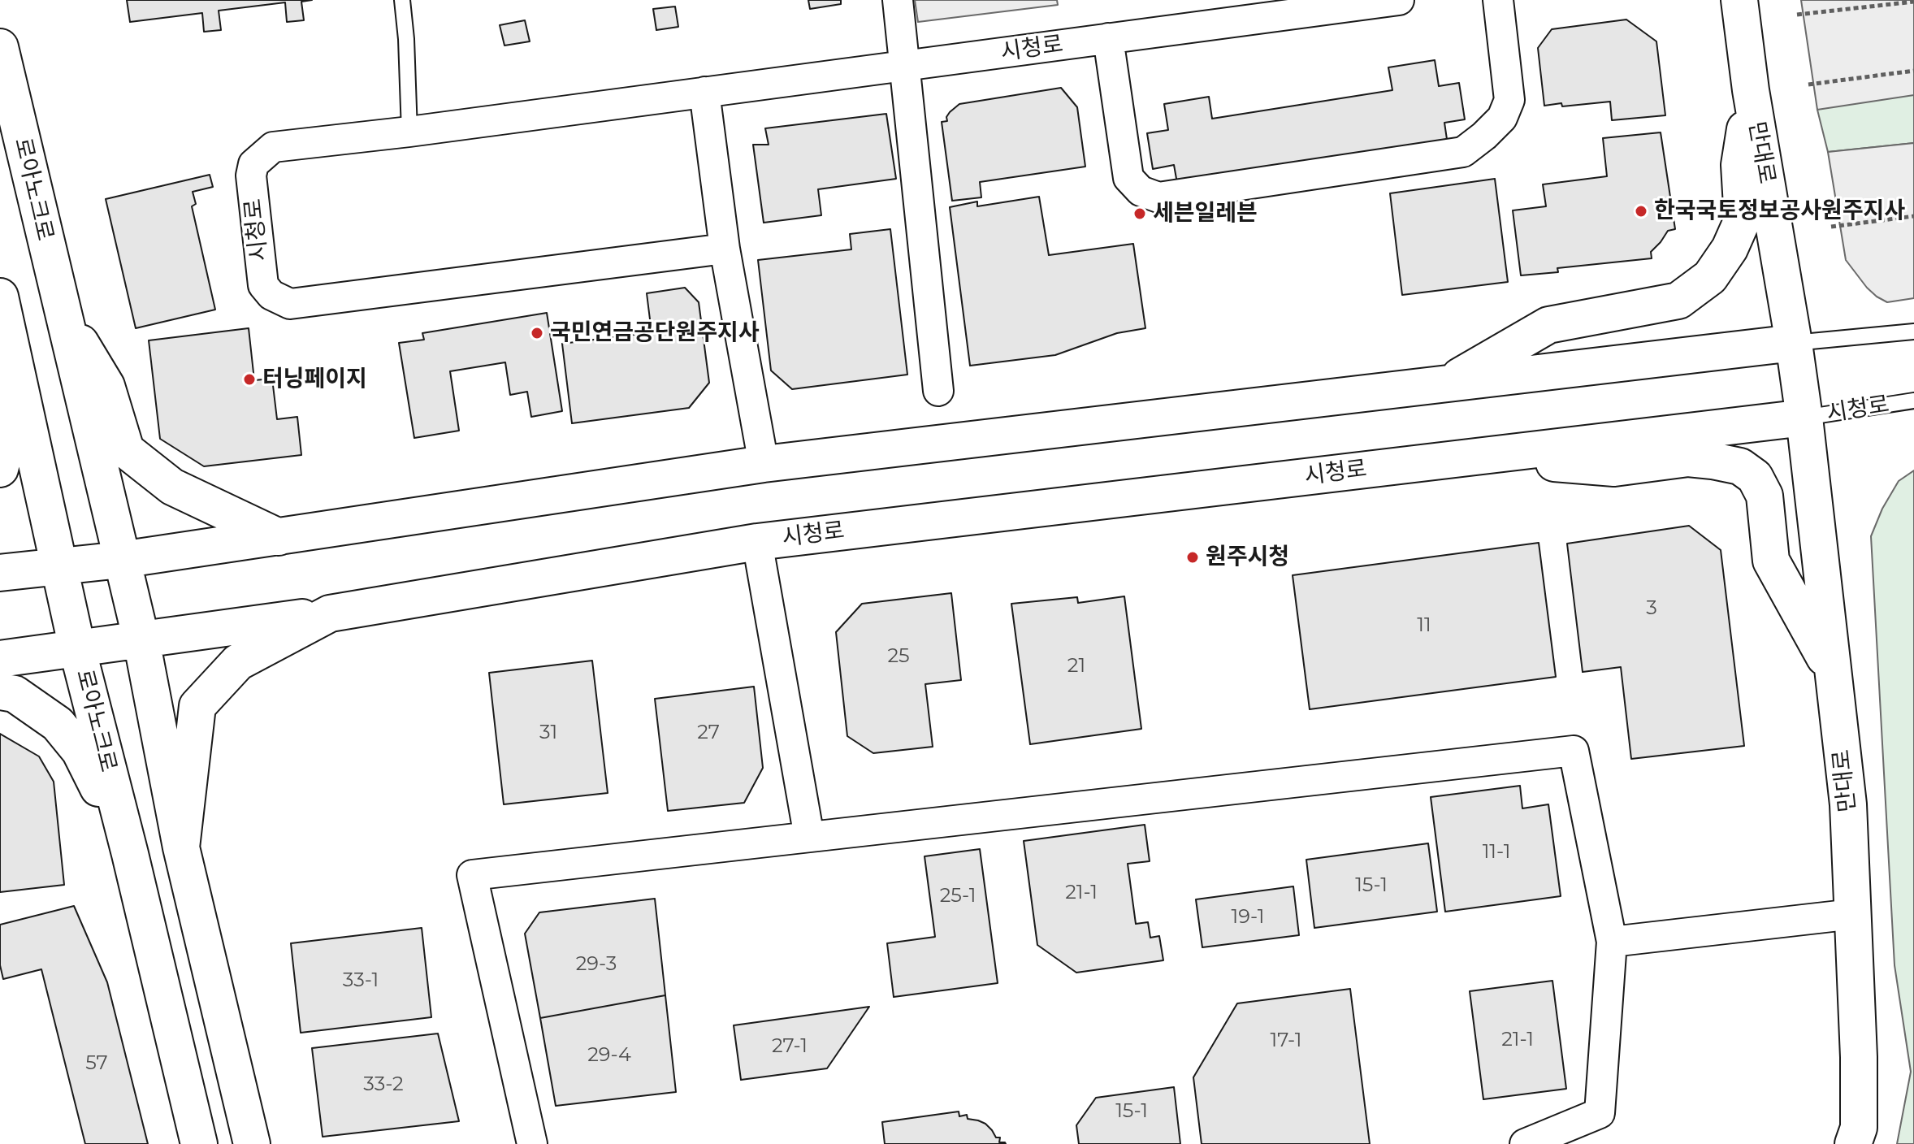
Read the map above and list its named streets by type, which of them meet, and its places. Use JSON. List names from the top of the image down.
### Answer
{
  "streets": {
    "street": ["시청로", "만대로", "로아노크로"]
  },
  "crossings": [
    ["시청로", "만대로"]
  ],
  "places": [
    "한국국토정보공사원주지사",
    "세븐일레븐",
    "국민연금공단원주지사",
    "터닝페이지",
    "원주시청"
  ],
  "house_numbers": [
    "3",
    "11",
    "25",
    "21",
    "31",
    "27",
    "11-1",
    "15-1",
    "21-1",
    "25-1",
    "19-1",
    "29-3",
    "33-1",
    "21-1",
    "17-1",
    "27-1",
    "29-4",
    "57",
    "33-2",
    "15-1"
  ]
}
